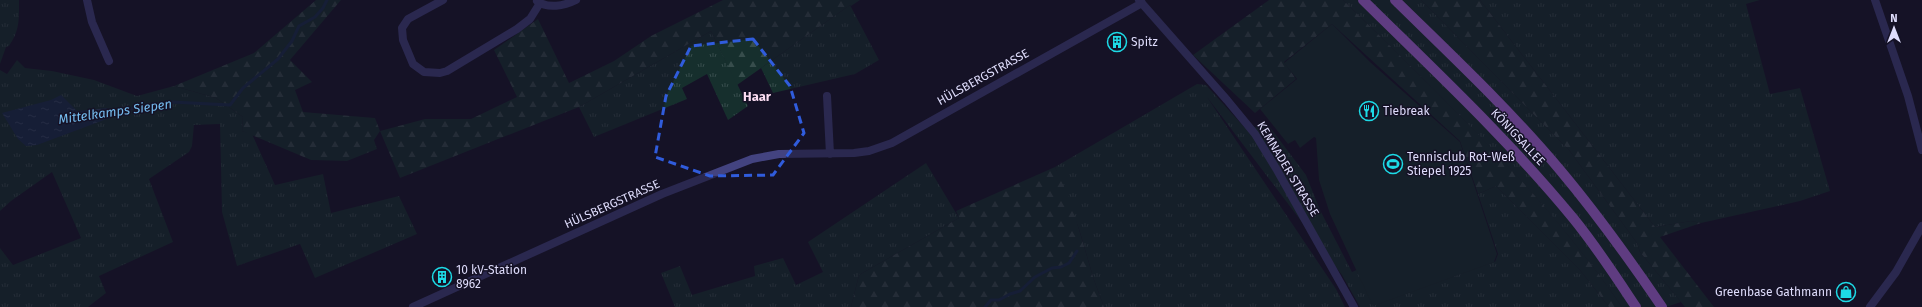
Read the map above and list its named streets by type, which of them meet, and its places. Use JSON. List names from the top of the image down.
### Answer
{
  "streets": {
    "main road": ["KÖNIGSALLEE"],
    "street": ["HÜLSBERGSTRASSE", "KEMNADER STRASSE"]
  },
  "crossings": [
    ["HÜLSBERGSTRASSE", "KEMNADER STRASSE"]
  ],
  "districts": ["Haar"],
  "water": ["Mittelkamps Siepen"],
  "places": {
    "building": ["Spitz", "10 kV-Station 8962"],
    "restaurant": ["Tiebreak"],
    "sports": ["Tennisclub Rot-Weß Stiepel 1925"],
    "shop": ["Greenbase Gathmann"]
  },
  "north": "top"
}
